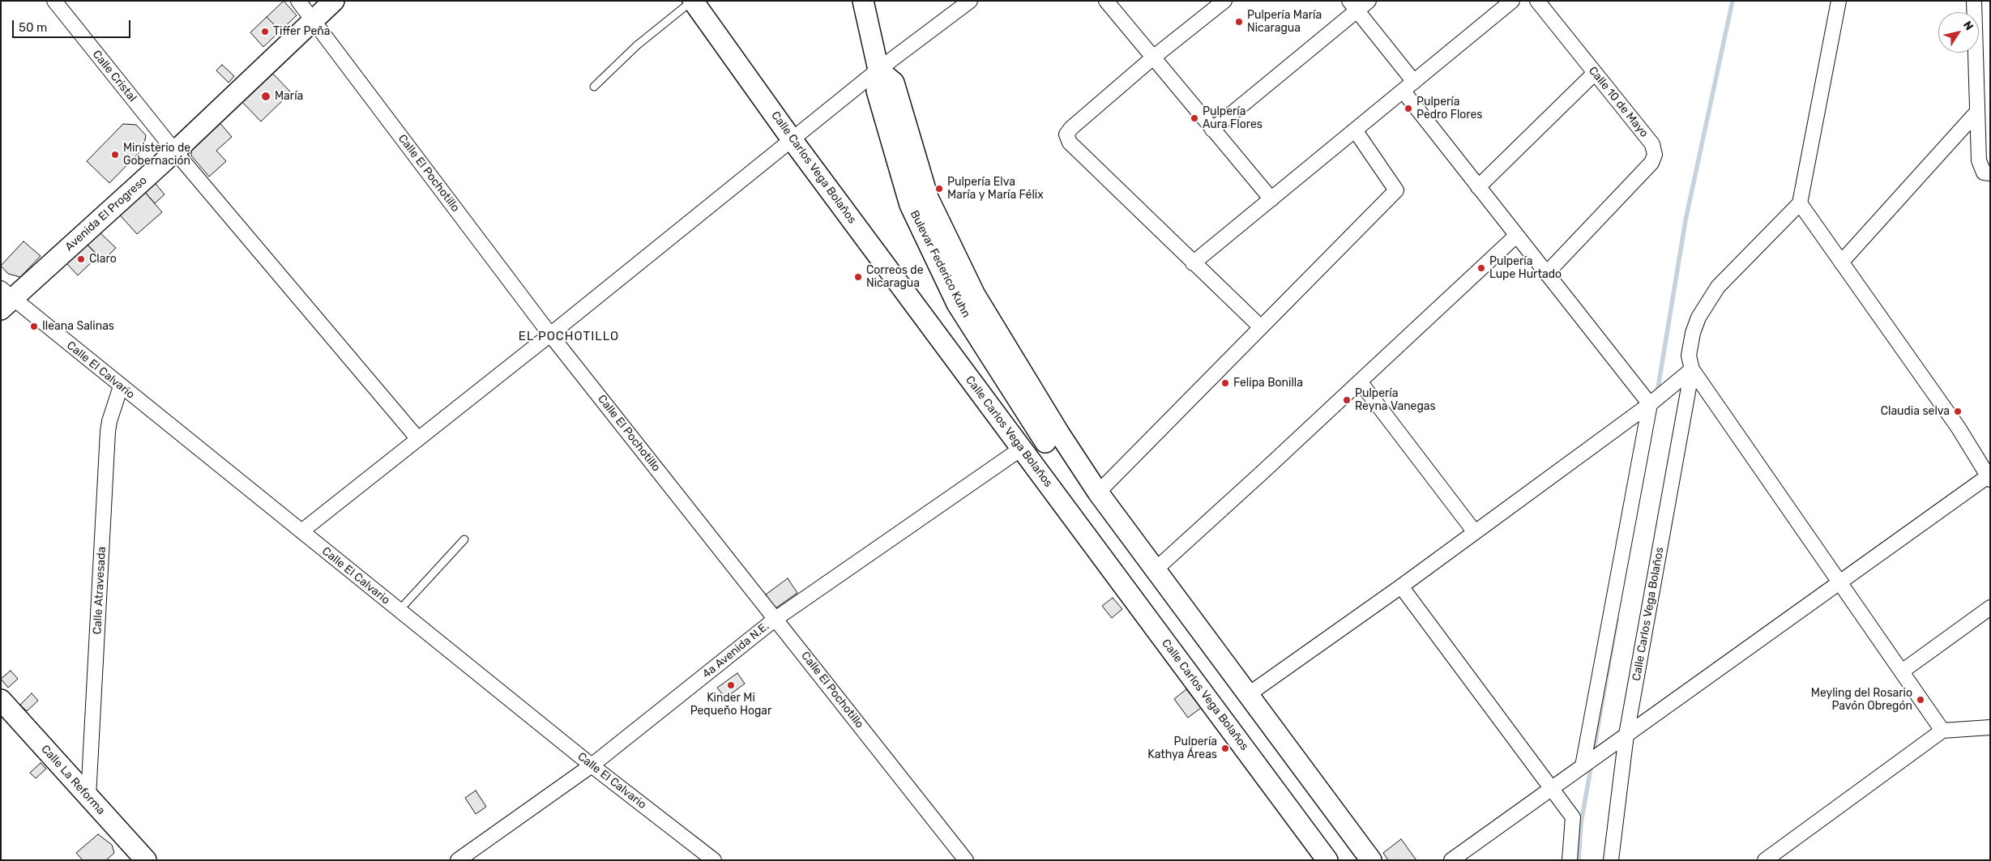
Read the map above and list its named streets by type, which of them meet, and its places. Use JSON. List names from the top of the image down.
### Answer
{
  "streets": {
    "street": [
      "Calle Cristal",
      "Calle 10 de Mayo",
      "Calle Carlos Vega Bolaños",
      "Calle El Pochotillo",
      "Avenida El Progreso",
      "Bulevar Federico Kuhn",
      "Calle El Calvario",
      "Calle Atravesada",
      "4a Avenida N.E.",
      "Calle La Reforma"
    ]
  },
  "crossings": [
    ["Calle Cristal", "Avenida El Progreso"],
    ["Calle Carlos Vega Bolaños", "4a Avenida N.E."],
    ["Calle El Pochotillo", "Avenida El Progreso"],
    ["Calle El Pochotillo", "4a Avenida N.E."],
    ["Avenida El Progreso", "Calle El Calvario"],
    ["Calle El Calvario", "Calle Atravesada"],
    ["Calle El Calvario", "4a Avenida N.E."],
    ["Calle Atravesada", "Calle La Reforma"]
  ],
  "districts": ["EL POCHOTILLO"],
  "places": [
    "Pulpería María Nicaragua",
    "Tiffer Peña",
    "María",
    "Pulpería Pedro Flores",
    "Pulpería Aura Flores",
    "Ministerio de Gobernación",
    "Pulpería Elva María y María Félix",
    "Claro",
    "Pulpería Lupe Hurtado",
    "Correos de Nicaragua",
    "Ileana Salinas",
    "Felipa Bonilla",
    "Pulpería Reyna Vanegas",
    "Claudia selva",
    "Kinder Mi Pequeño Hogar",
    "Meyling del Rosario Pavón Obregón",
    "Pulpería Kathya Áreas"
  ],
  "scale_bar": "50 m",
  "north": "top right"
}
